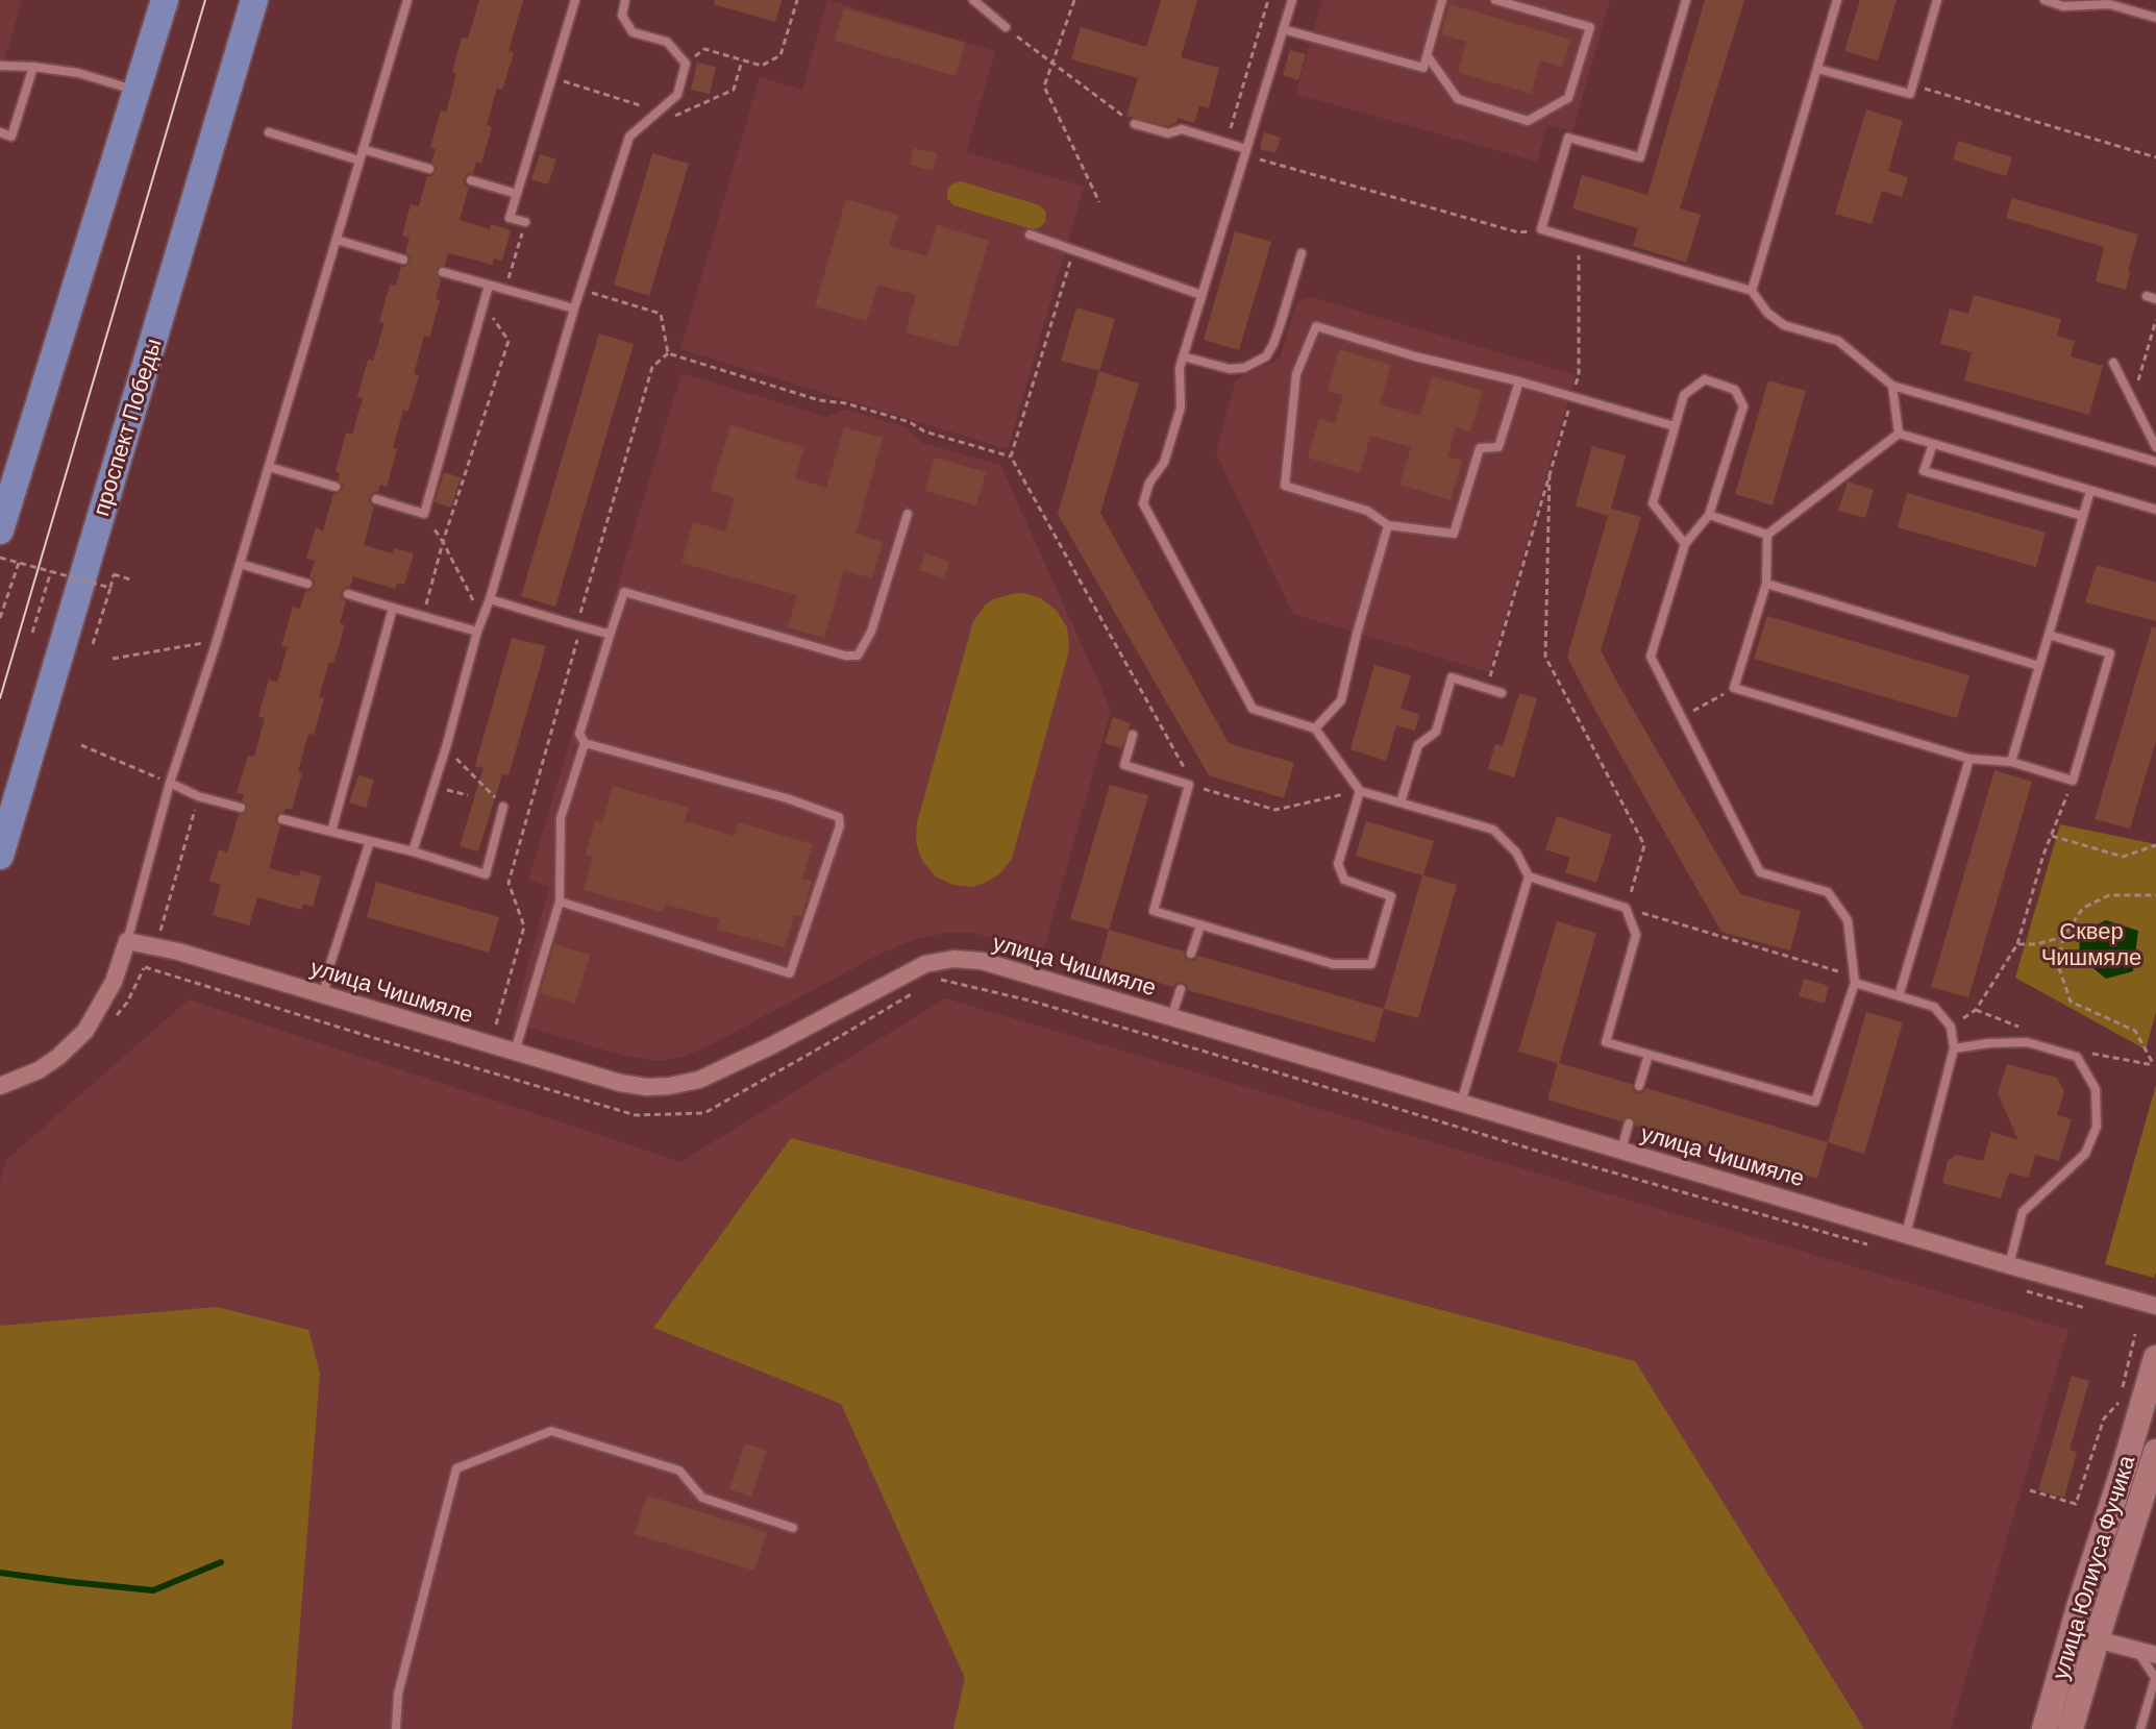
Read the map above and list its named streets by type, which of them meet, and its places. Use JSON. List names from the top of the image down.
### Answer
{
  "streets": {
    "main road": ["проспект Победы", "улица Юлиуса Фучика"],
    "street": ["улица Чишмяле"]
  },
  "parks": ["Сквер Чишмяле"]
}
